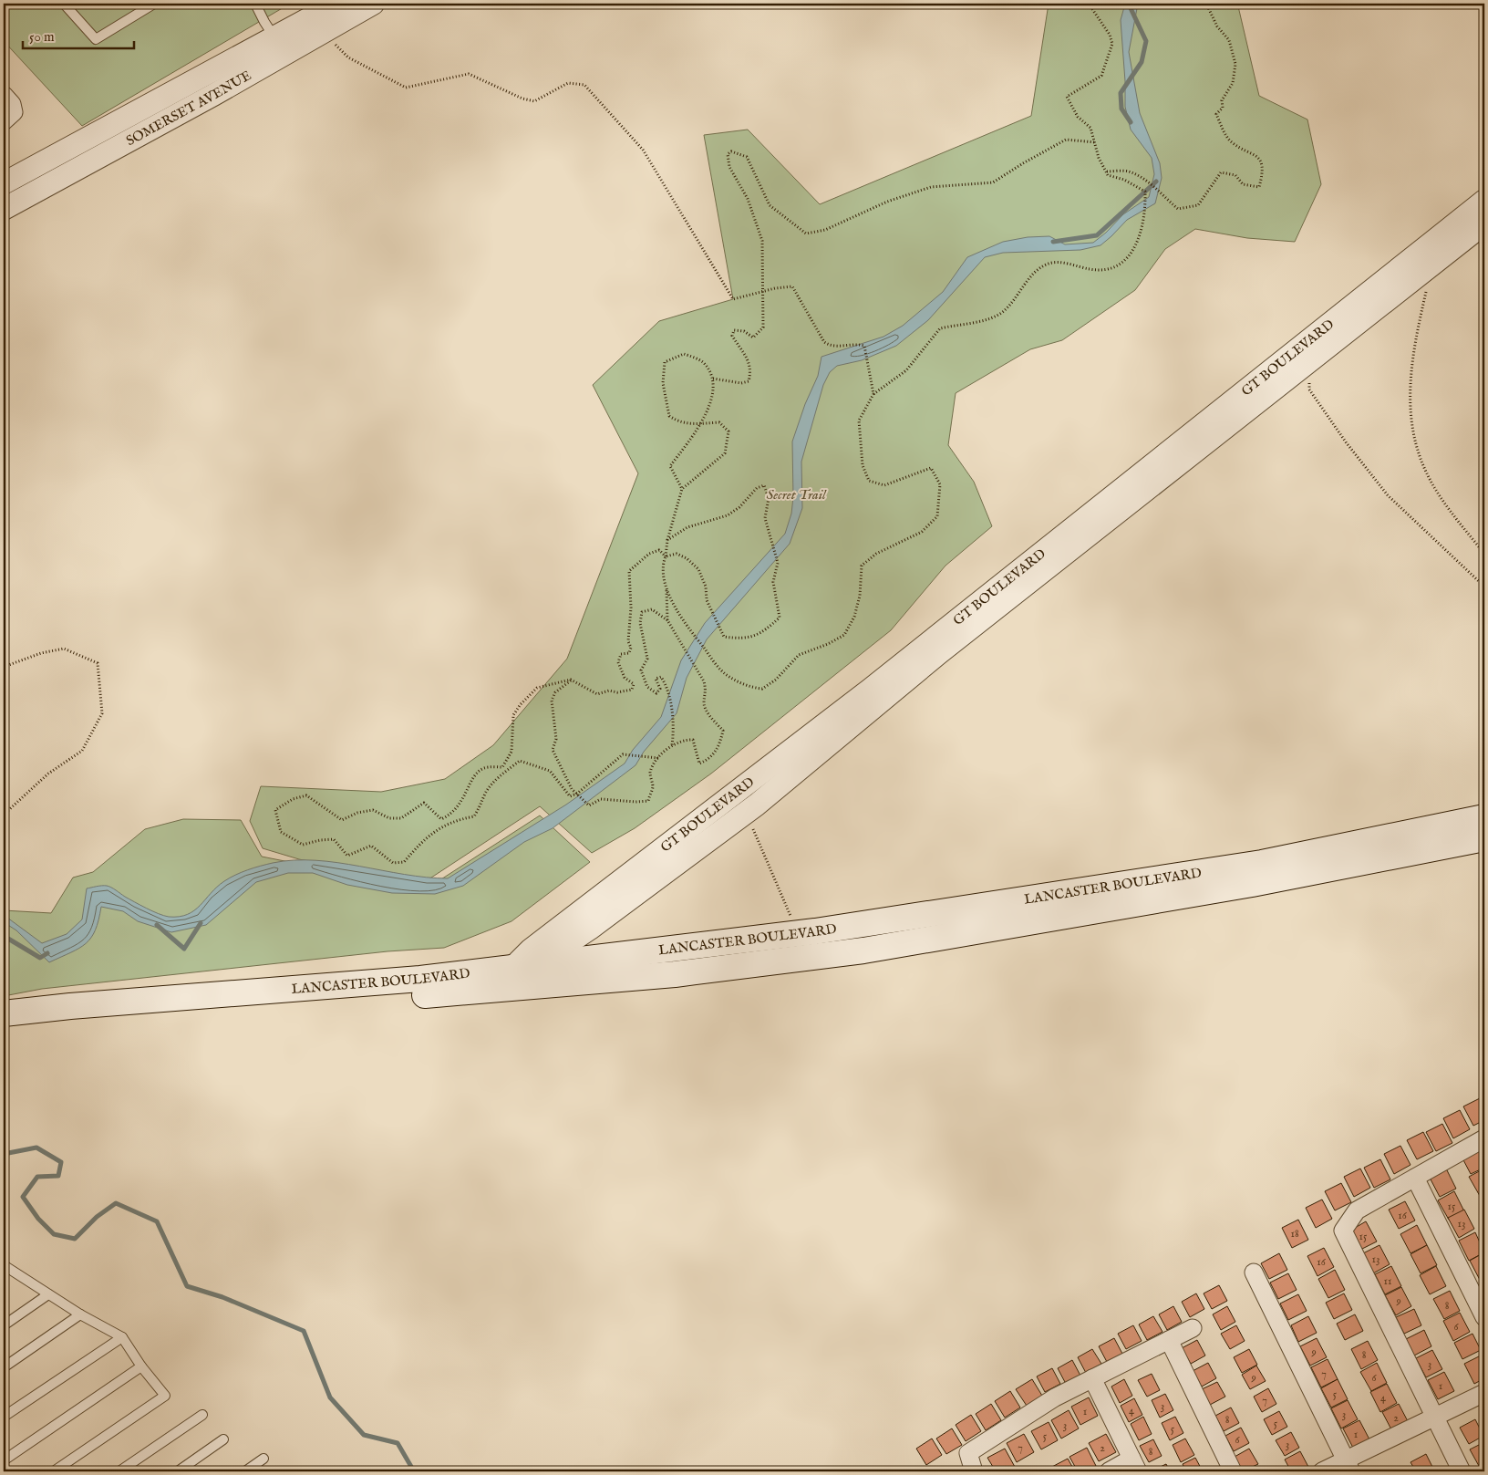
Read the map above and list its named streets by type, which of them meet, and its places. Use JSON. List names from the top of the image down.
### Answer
{
  "streets": {
    "main road": ["LANCASTER BOULEVARD"],
    "street": ["SOMERSET AVENUE", "GT BOULEVARD"]
  },
  "crossings": [
    ["GT BOULEVARD", "LANCASTER BOULEVARD"]
  ],
  "parks": ["Secret Trail"],
  "house_numbers": [
    "15",
    "16",
    "13",
    "18",
    "15",
    "13",
    "16",
    "11",
    "9",
    "8",
    "6",
    "9",
    "8",
    "3",
    "7",
    "9",
    "6",
    "1",
    "5",
    "4",
    "7",
    "3",
    "4",
    "1",
    "3",
    "2",
    "8",
    "5",
    "3",
    "5",
    "1",
    "5",
    "6",
    "3",
    "7",
    "2",
    "8"
  ],
  "scale_bar": "50 m"
}
